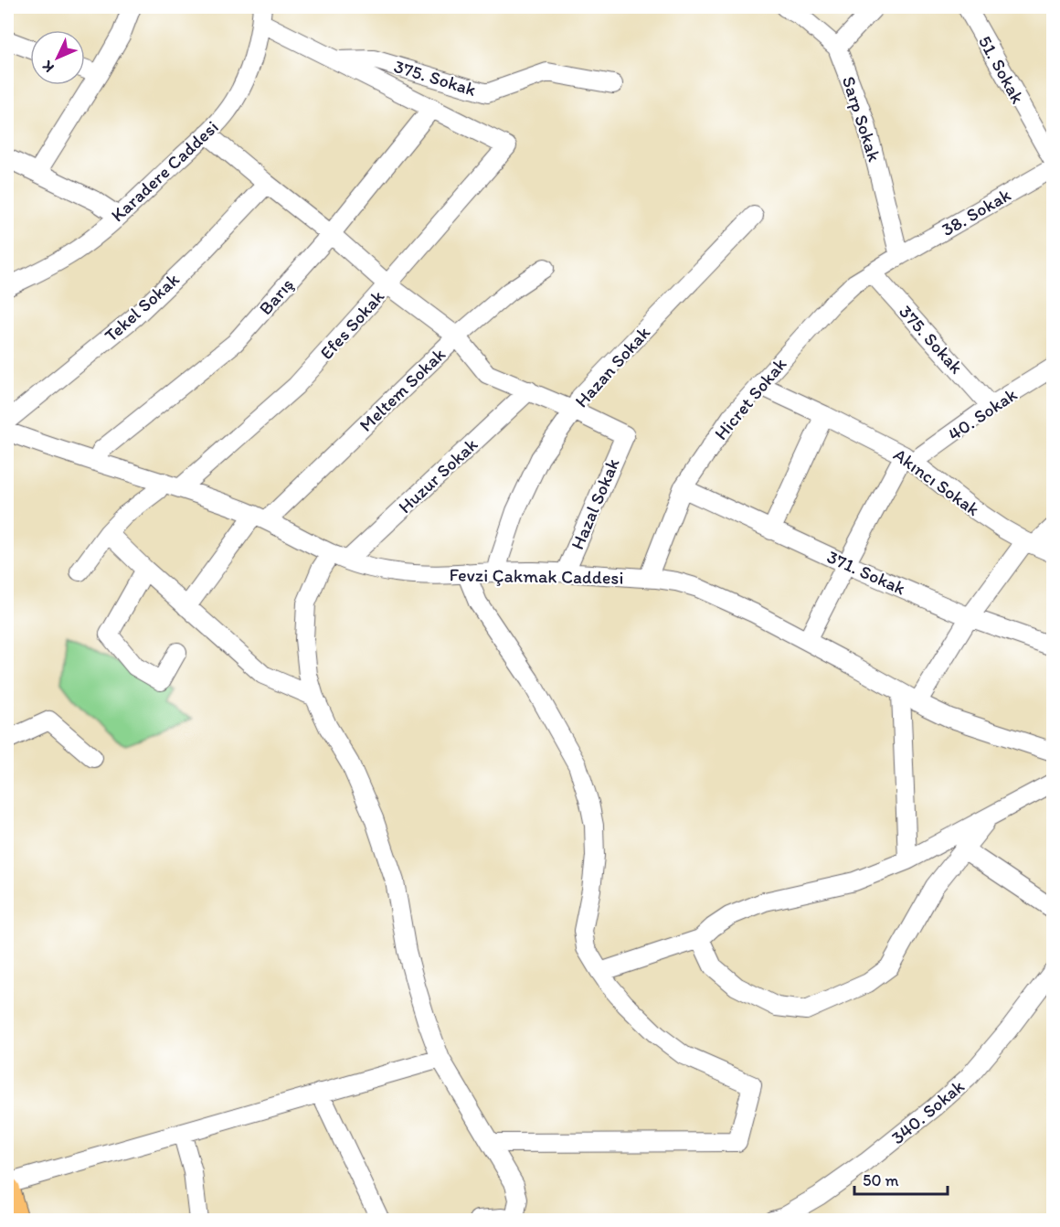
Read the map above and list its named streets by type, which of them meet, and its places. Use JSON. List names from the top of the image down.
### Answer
{
  "streets": {
    "street": [
      "51. Sokak",
      "375. Sokak",
      "Sarp Sokak",
      "Karadere Caddesi",
      "38. Sokak",
      "Barış",
      "Tekel Sokak",
      "Efes Sokak",
      "Hazan Sokak",
      "Meltem Sokak",
      "Hicret Sokak",
      "40. Sokak",
      "Huzur Sokak",
      "Akıncı Sokak",
      "Hazal Sokak",
      "371. Sokak",
      "Fevzi Çakmak Caddesi",
      "340. Sokak"
    ]
  },
  "crossings": [
    ["375. Sokak", "Karadere Caddesi"],
    ["375. Sokak", "Hicret Sokak"],
    ["375. Sokak", "40. Sokak"],
    ["Sarp Sokak", "38. Sokak"],
    ["Sarp Sokak", "Hicret Sokak"],
    ["38. Sokak", "Hicret Sokak"],
    ["Barış", "Efes Sokak"],
    ["Barış", "Fevzi Çakmak Caddesi"],
    ["Efes Sokak", "Fevzi Çakmak Caddesi"],
    ["Hazan Sokak", "Hazal Sokak"],
    ["Hazan Sokak", "Fevzi Çakmak Caddesi"],
    ["Meltem Sokak", "Fevzi Çakmak Caddesi"],
    ["Hicret Sokak", "Akıncı Sokak"],
    ["Hicret Sokak", "371. Sokak"],
    ["Hicret Sokak", "Fevzi Çakmak Caddesi"],
    ["40. Sokak", "Akıncı Sokak"],
    ["Huzur Sokak", "Fevzi Çakmak Caddesi"],
    ["Hazal Sokak", "Fevzi Çakmak Caddesi"]
  ],
  "scale_bar": "50 m",
  "north": "bottom left"
}
